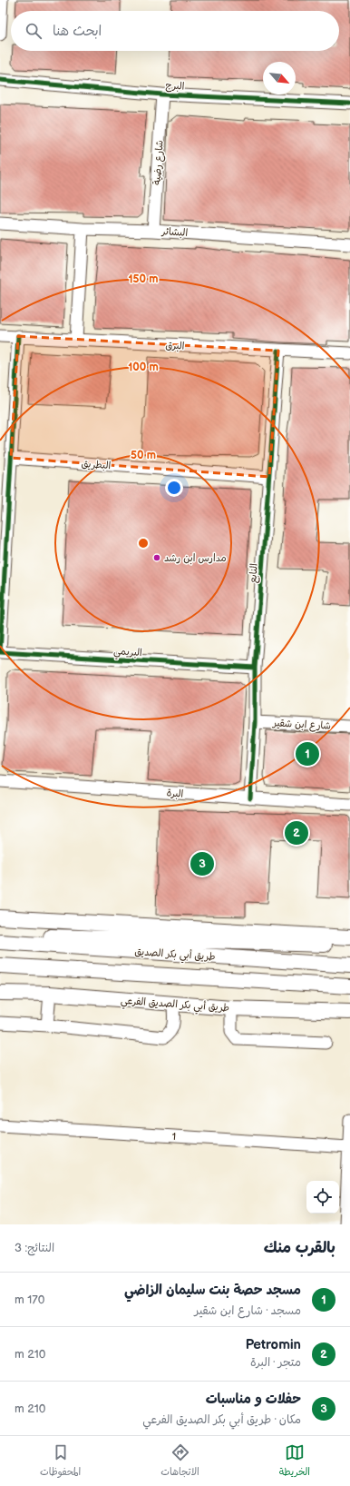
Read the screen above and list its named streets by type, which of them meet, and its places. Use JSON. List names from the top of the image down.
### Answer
{
  "streets": {
    "main road": ["طريق أبي بكر الصديق", "طريق أبي بكر الصديق الفرعي"],
    "street": [
      "البرج",
      "شارع رضية",
      "البشائر",
      "البرق",
      "البطريق",
      "النابع",
      "البريمي",
      "شارع ابن شقير",
      "البرة",
      "1"
    ]
  },
  "crossings": [
    ["البرج", "شارع رضية"],
    ["شارع رضية", "البشائر"],
    ["البرق", "النابع"],
    ["البطريق", "النابع"],
    ["النابع", "البريمي"],
    ["النابع", "شارع ابن شقير"],
    ["النابع", "البرة"]
  ],
  "places": ["مدارس ابن رشد"],
  "north": "bottom right",
  "page": {
    "search": "ابحث هنا",
    "pins": ["1", "2", "3"],
    "heading": ["بالقرب منك", "النتائج: 3"],
    "list": [
      {
        "mark": "1",
        "name": "مسجد حصة بنت سليمان الزاضي",
        "note": "مسجد · شارع ابن شقير",
        "value": "170 m"
      },
      {
        "mark": "2",
        "name": "Petromin",
        "note": "متجر · البرة",
        "value": "210 m"
      },
      {
        "mark": "3",
        "name": "حفلات و مناسبات",
        "note": "مكان · طريق أبي بكر الصديق الفرعي",
        "value": "210 m"
      }
    ],
    "nav": ["الخريطة", "الاتجاهات", "المحفوظات"]
  },
  "rings": ["150 m", "100 m", "50 m"]
}
